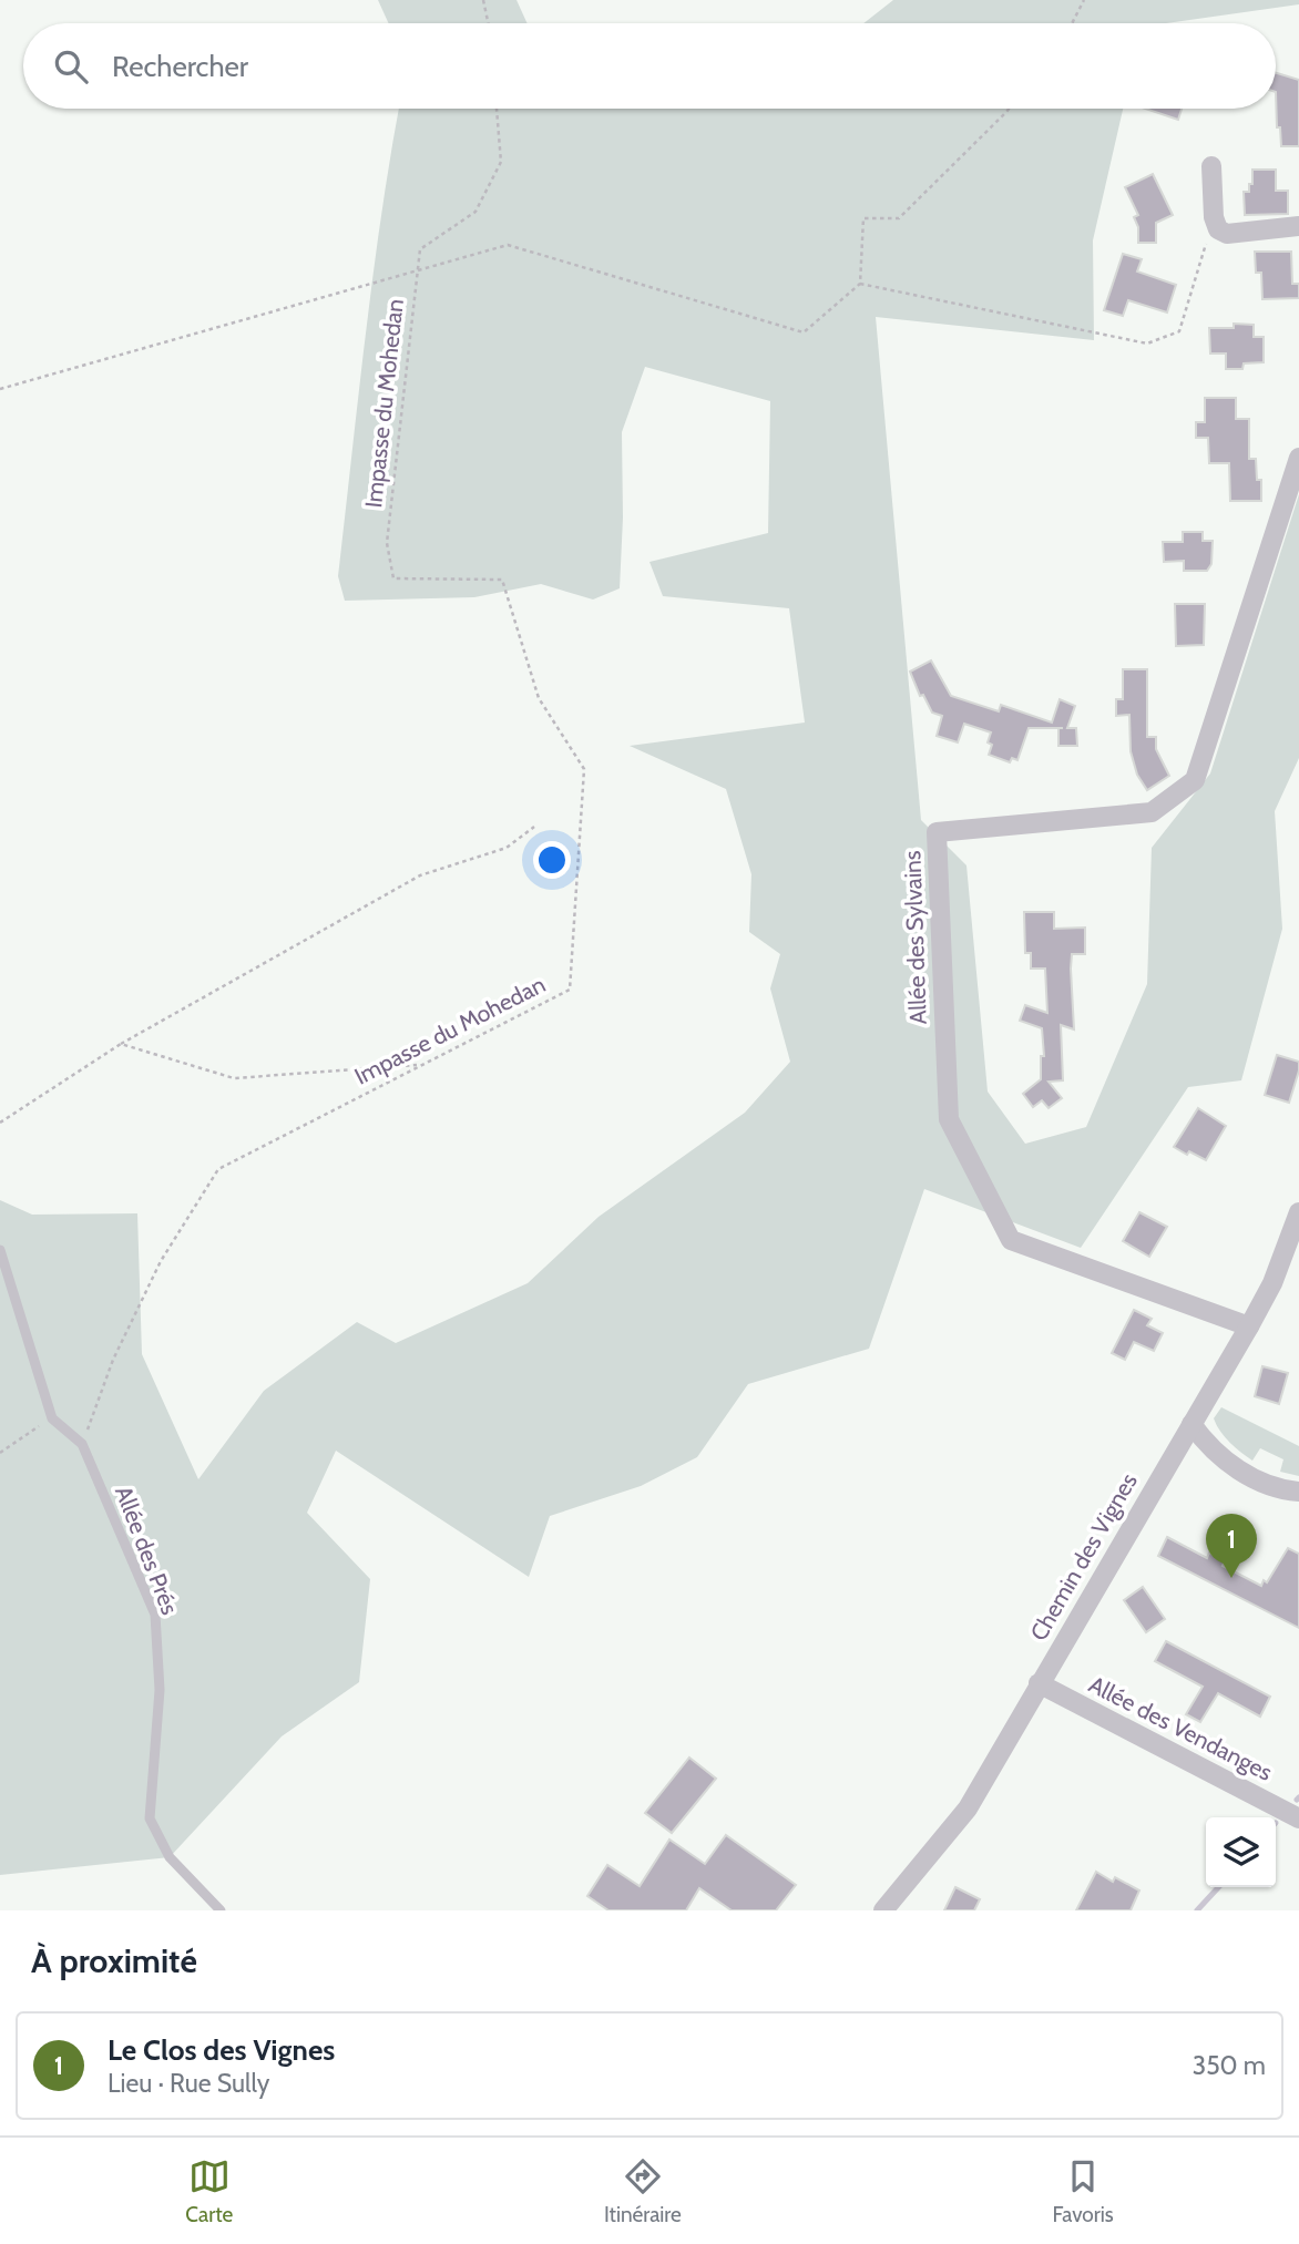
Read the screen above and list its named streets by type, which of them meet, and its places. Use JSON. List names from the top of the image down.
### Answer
{
  "streets": {
    "street": ["Allée des Sylvains", "Chemin des Vignes", "Allée des Vendanges"],
    "lane": ["Allée des Prés"],
    "path": ["Impasse du Mohedan"]
  },
  "crossings": [
    ["Impasse du Mohedan", "Allée des Prés"],
    ["Allée des Sylvains", "Chemin des Vignes"],
    ["Chemin des Vignes", "Allée des Vendanges"]
  ],
  "page": {
    "search": "Rechercher",
    "pins": "1",
    "heading": "À proximité",
    "list": [
      {
        "mark": "1",
        "name": "Le Clos des Vignes",
        "note": "Lieu · Rue Sully",
        "value": "350 m"
      }
    ],
    "nav": ["Carte", "Itinéraire", "Favoris"]
  }
}
